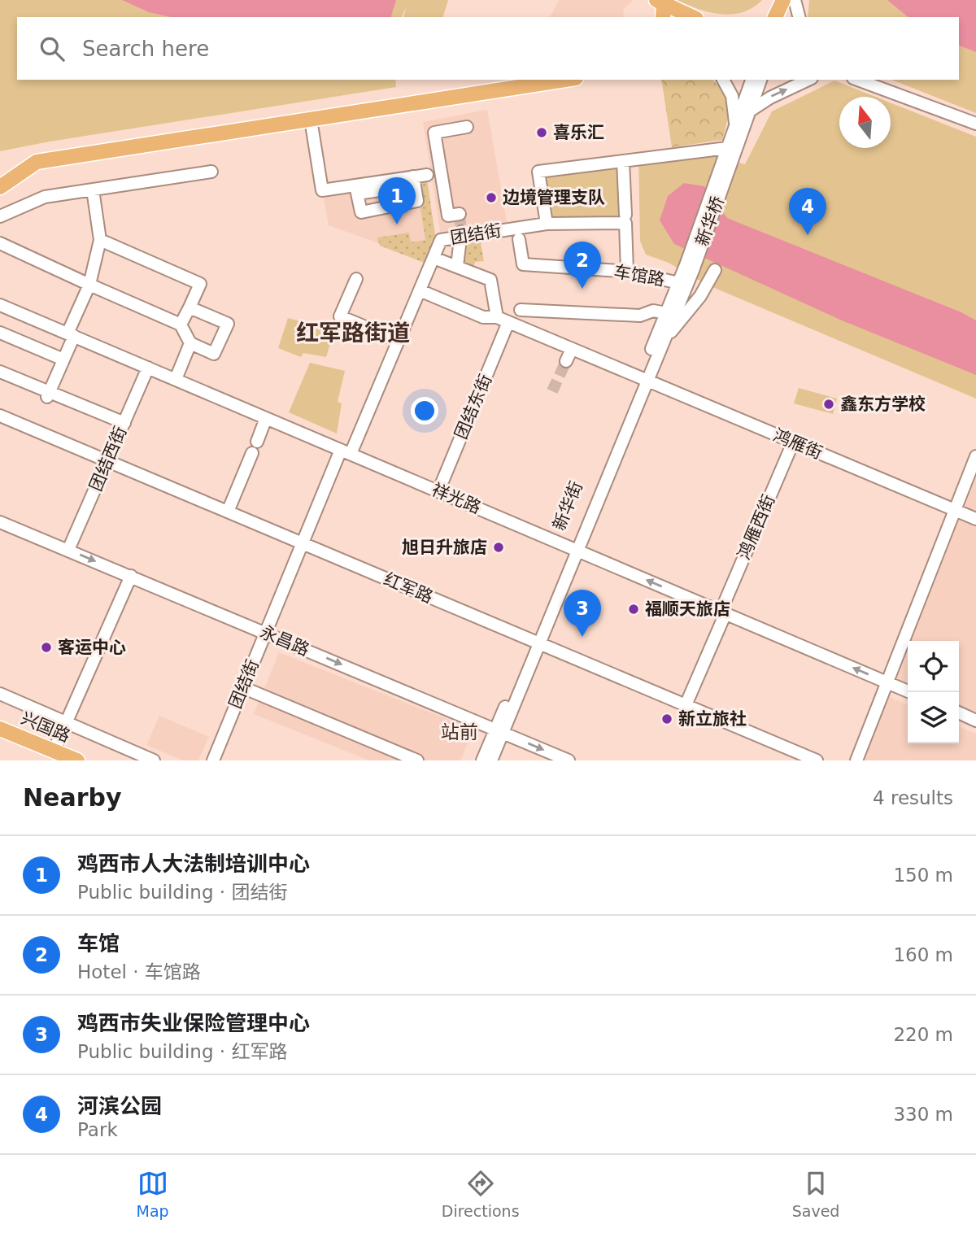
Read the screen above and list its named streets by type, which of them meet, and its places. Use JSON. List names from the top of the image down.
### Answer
{
  "streets": {
    "main road": ["兴国路"],
    "street": [
      "新华桥",
      "团结街",
      "车馆路",
      "团结东街",
      "鸿雁街",
      "团结西街",
      "祥光路",
      "新华街",
      "鸿雁西街",
      "红军路",
      "永昌路"
    ]
  },
  "crossings": [
    ["新华桥", "新华街"],
    ["团结街", "车馆路"],
    ["团结街", "鸿雁街"],
    ["团结街", "祥光路"],
    ["团结街", "红军路"],
    ["团结街", "永昌路"],
    ["车馆路", "新华街"],
    ["团结东街", "鸿雁街"],
    ["团结东街", "祥光路"],
    ["鸿雁街", "新华街"],
    ["鸿雁街", "鸿雁西街"],
    ["团结西街", "祥光路"],
    ["团结西街", "红军路"],
    ["团结西街", "永昌路"],
    ["祥光路", "新华街"],
    ["祥光路", "鸿雁西街"],
    ["新华街", "红军路"],
    ["新华街", "永昌路"],
    ["鸿雁西街", "红军路"]
  ],
  "districts": ["红军路街道", "站前"],
  "places": [
    "喜乐汇",
    "边境管理支队",
    "鑫东方学校",
    "旭日升旅店",
    "福顺天旅店",
    "客运中心",
    "新立旅社"
  ],
  "north": "top",
  "page": {
    "search": "Search here",
    "pins": [
      "1",
      "4",
      "2",
      "3"
    ],
    "heading": ["Nearby", "4 results"],
    "list": [
      {
        "mark": "1",
        "name": "鸡西市人大法制培训中心",
        "note": "Public building · 团结街",
        "value": "150 m"
      },
      {
        "mark": "2",
        "name": "车馆",
        "note": "Hotel · 车馆路",
        "value": "160 m"
      },
      {
        "mark": "3",
        "name": "鸡西市失业保险管理中心",
        "note": "Public building · 红军路",
        "value": "220 m"
      },
      {
        "mark": "4",
        "name": "河滨公园",
        "note": "Park",
        "value": "330 m"
      }
    ],
    "nav": ["Map", "Directions", "Saved"]
  }
}
